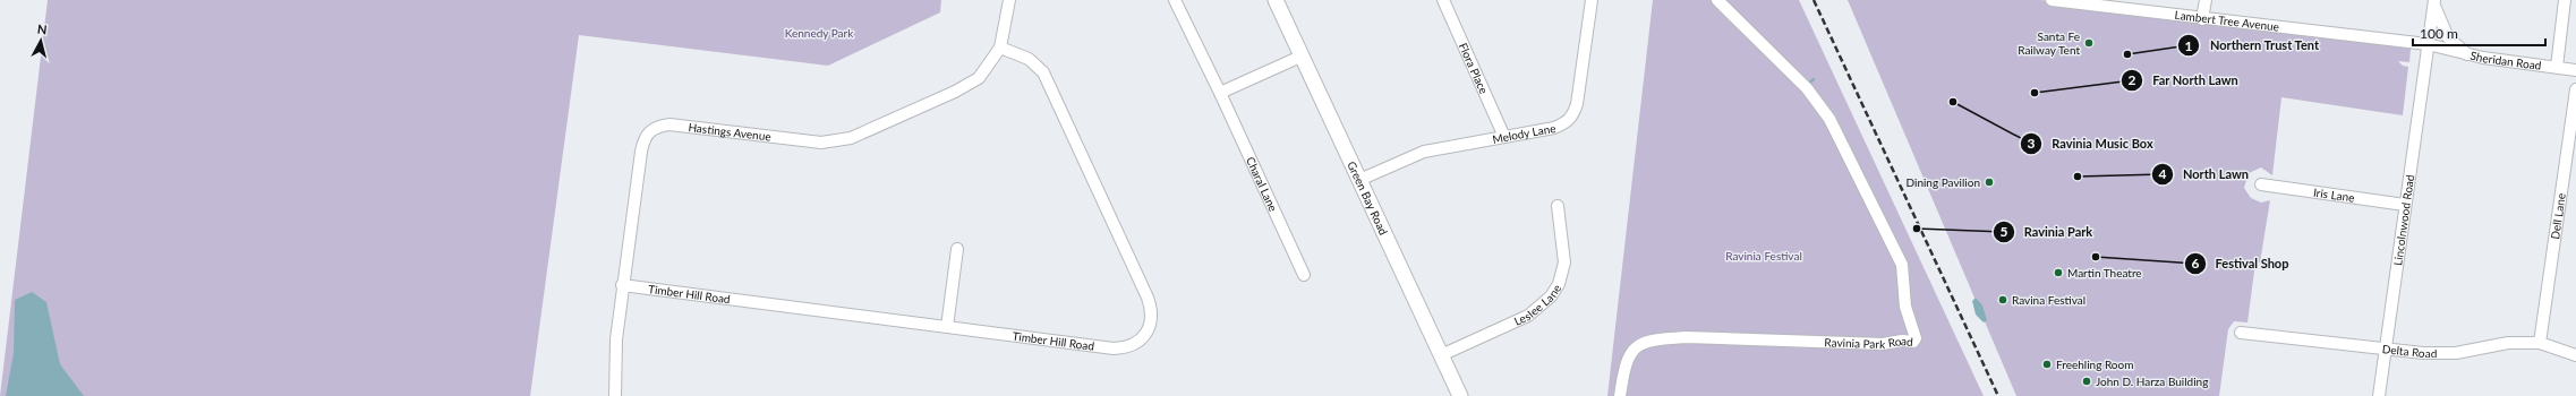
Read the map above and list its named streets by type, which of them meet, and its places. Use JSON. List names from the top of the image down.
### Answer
{
  "streets": {
    "main road": ["Green Bay Road"],
    "street": [
      "Lambert Tree Avenue",
      "Sheridan Road",
      "Flora Place",
      "Hastings Avenue",
      "Melody Lane",
      "Charal Lane",
      "Iris Lane",
      "Dell Lane",
      "Lincolnwood Road",
      "Timber Hill Road",
      "Leslee Lane",
      "Ravinia Park Road",
      "Delta Road"
    ]
  },
  "crossings": [
    ["Lambert Tree Avenue", "Sheridan Road"],
    ["Lambert Tree Avenue", "Lincolnwood Road"],
    ["Sheridan Road", "Lincolnwood Road"],
    ["Flora Place", "Melody Lane"],
    ["Hastings Avenue", "Timber Hill Road"],
    ["Melody Lane", "Green Bay Road"],
    ["Iris Lane", "Lincolnwood Road"],
    ["Green Bay Road", "Leslee Lane"],
    ["Dell Lane", "Delta Road"],
    ["Lincolnwood Road", "Delta Road"]
  ],
  "parks": ["Kennedy Park", "Ravinia Festival"],
  "places": [
    "Santa Fe Railway Tent",
    "Northern Trust Tent",
    "Far North Lawn",
    "Ravinia Music Box",
    "North Lawn",
    "Dining Pavilion",
    "Ravinia Park",
    "Festival Shop",
    "Martin Theatre",
    "Ravina Festival",
    "Freehling Room",
    "John D. Harza Building"
  ],
  "scale_bar": "100 m",
  "north": "top"
}
